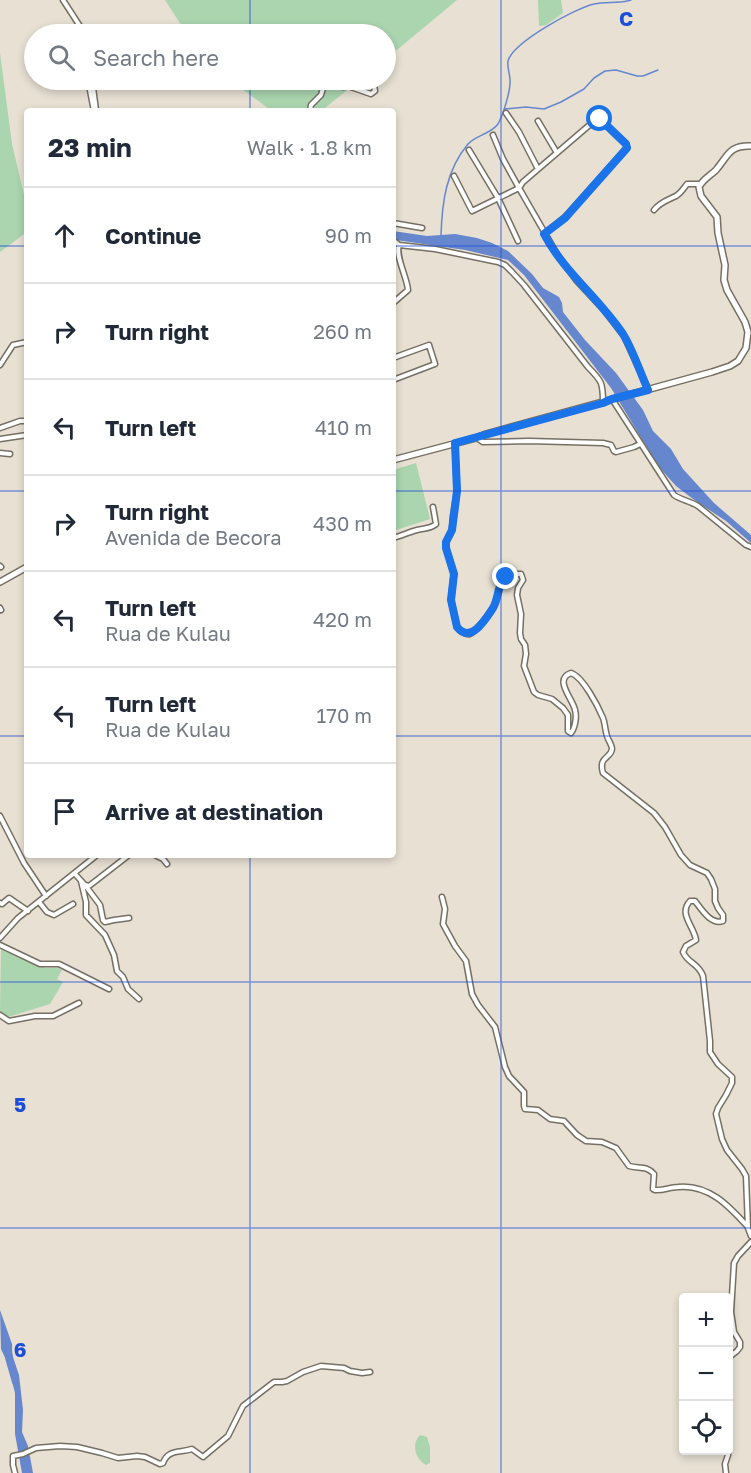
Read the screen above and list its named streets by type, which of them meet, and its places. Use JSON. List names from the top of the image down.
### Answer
{
  "page": {
    "search": "Search here",
    "heading": ["23 min", "Walk · 1.8 km"],
    "list": [
      ["Continue", "90 m"],
      ["Turn right", "260 m"],
      ["Turn left", "410 m"],
      ["Turn right", "Avenida de Becora", "430 m"],
      ["Turn left", "Rua de Kulau", "420 m"],
      ["Turn left", "Rua de Kulau", "170 m"],
      "Arrive at destination"
    ],
    "map_buttons": ["+", "−"]
  },
  "grid": {
    "columns": ["C"],
    "rows": ["5", "6"]
  }
}
